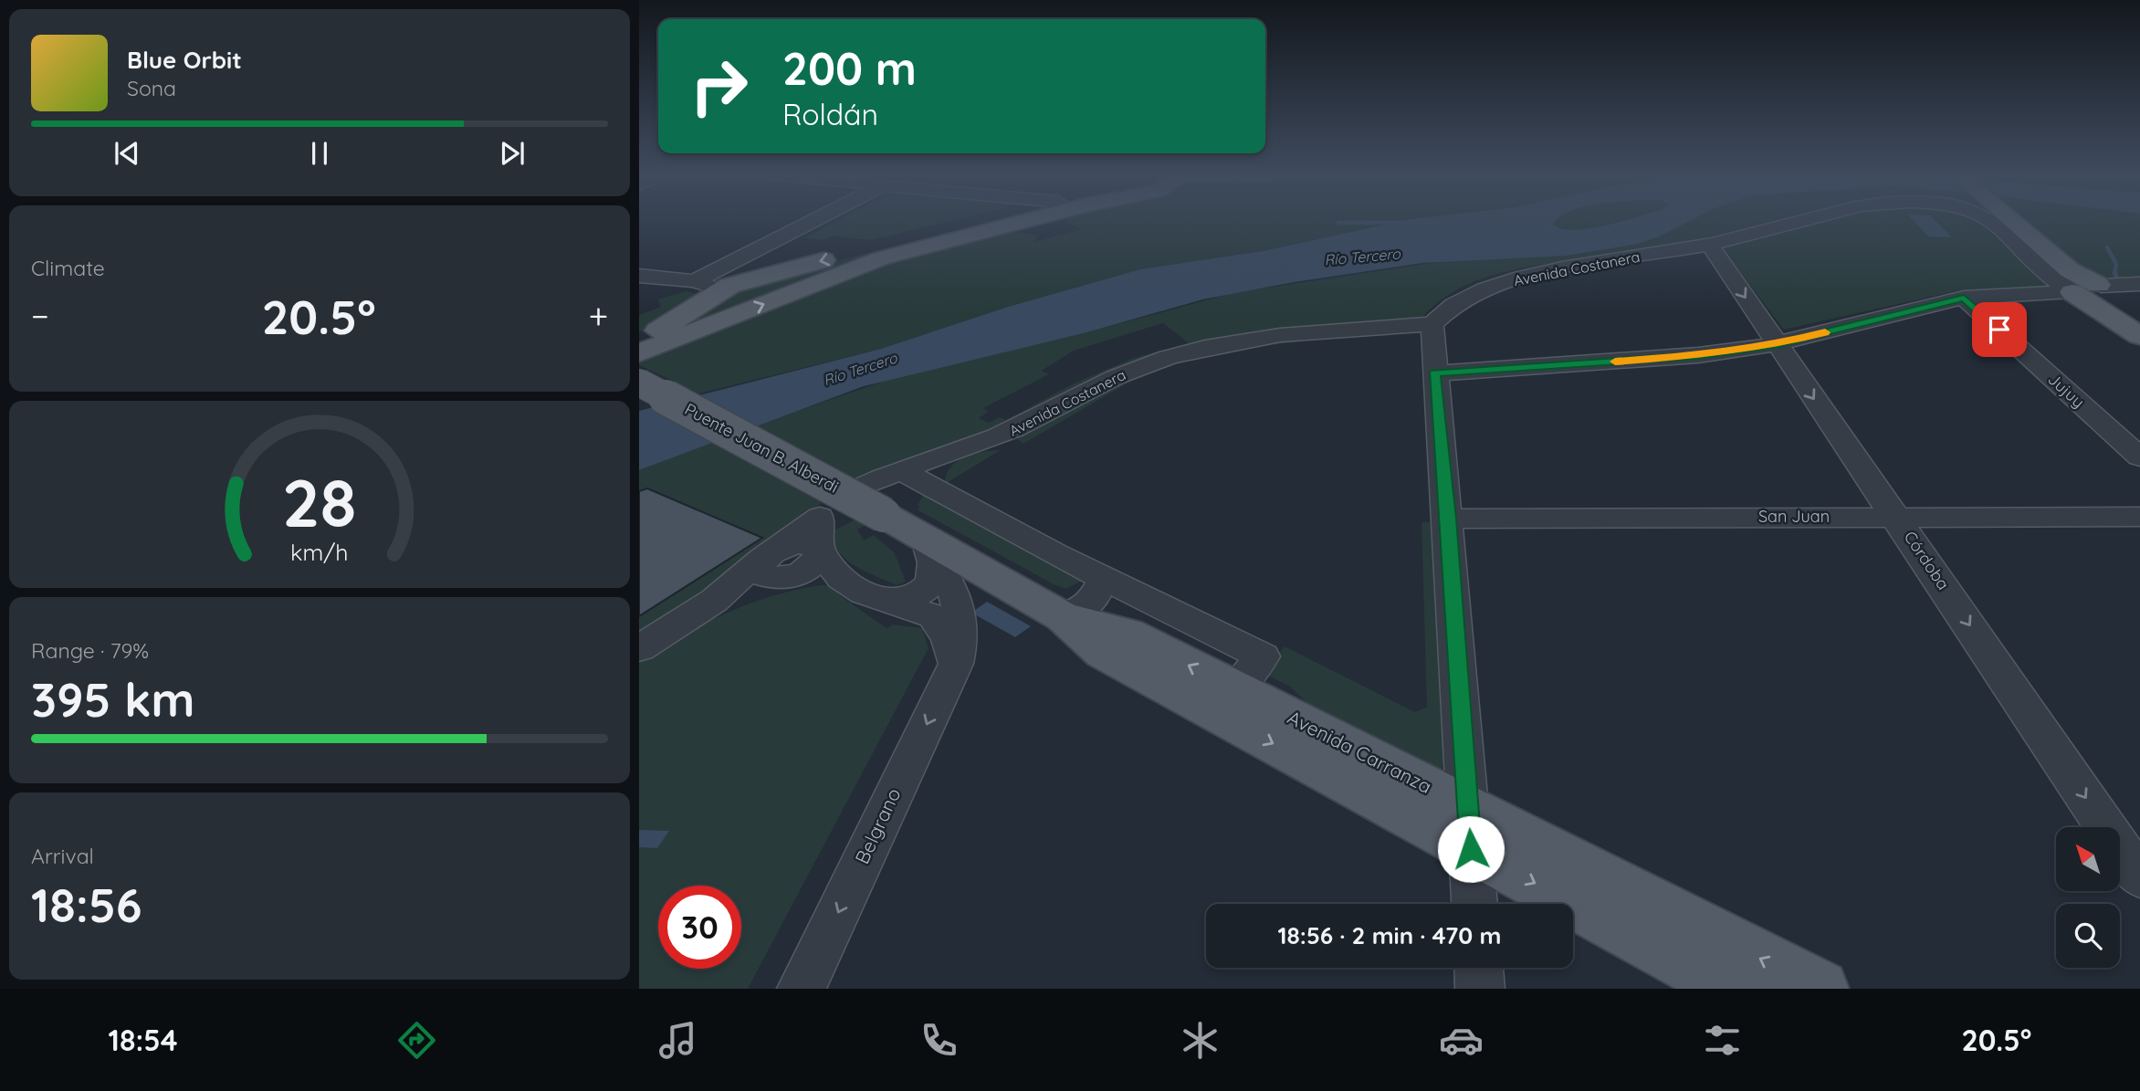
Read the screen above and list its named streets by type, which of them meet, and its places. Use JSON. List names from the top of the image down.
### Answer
{
  "streets": {
    "main road": ["Puente Juan B. Alberdi", "Avenida Carranza"],
    "street": [
      "Avenida Costanera",
      "Jujuy",
      "San Juan",
      "Córdoba",
      "Belgrano"
    ]
  },
  "crossings": [
    ["Avenida Costanera", "Puente Juan B. Alberdi"],
    ["Avenida Costanera", "Córdoba"],
    ["Avenida Costanera", "Avenida Carranza"],
    ["Puente Juan B. Alberdi", "Avenida Carranza"],
    ["San Juan", "Córdoba"],
    ["Avenida Carranza", "Belgrano"]
  ],
  "one_way": ["Córdoba", "Belgrano"],
  "water": ["Río Tercero"],
  "north": "top left",
  "page": {
    "turn": ["200 m", "Roldán"],
    "song": ["Blue Orbit", "Sona"],
    "tile": [
      "Climate",
      ["Range · 79%", "395 km"],
      ["Arrival", "18:56"]
    ],
    "heat": ["−", "20.5°", "+"],
    "limit": "30",
    "trip": "18:56 · 2 min · 470 m",
    "tabs": ["18:54", "20.5°"],
    "gauge": ["28", "km/h"]
  }
}
